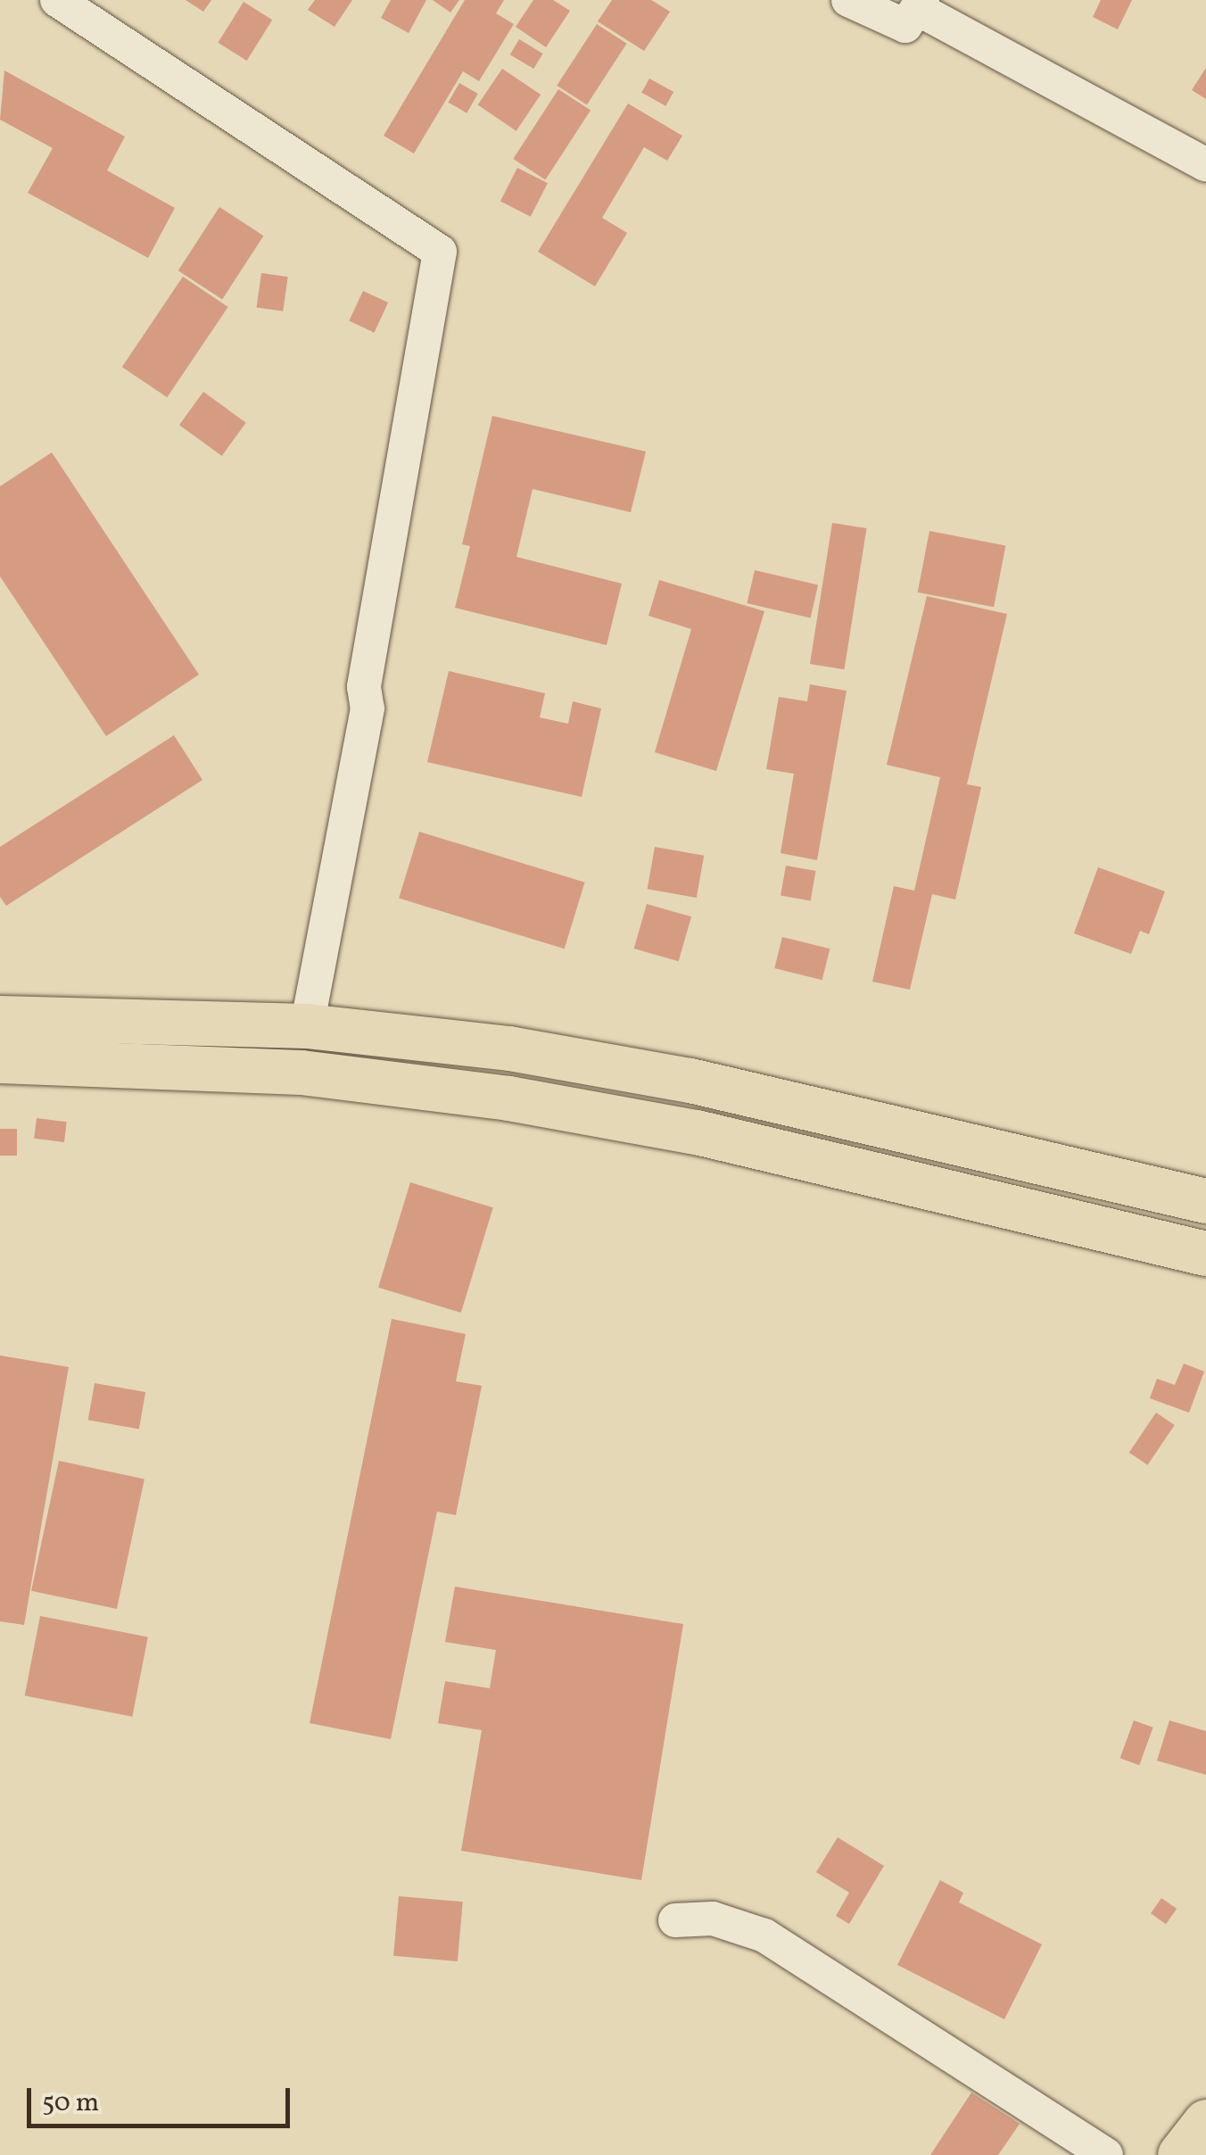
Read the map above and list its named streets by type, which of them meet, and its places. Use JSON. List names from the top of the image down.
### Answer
{
  "scale_bar": "50 m"
}
